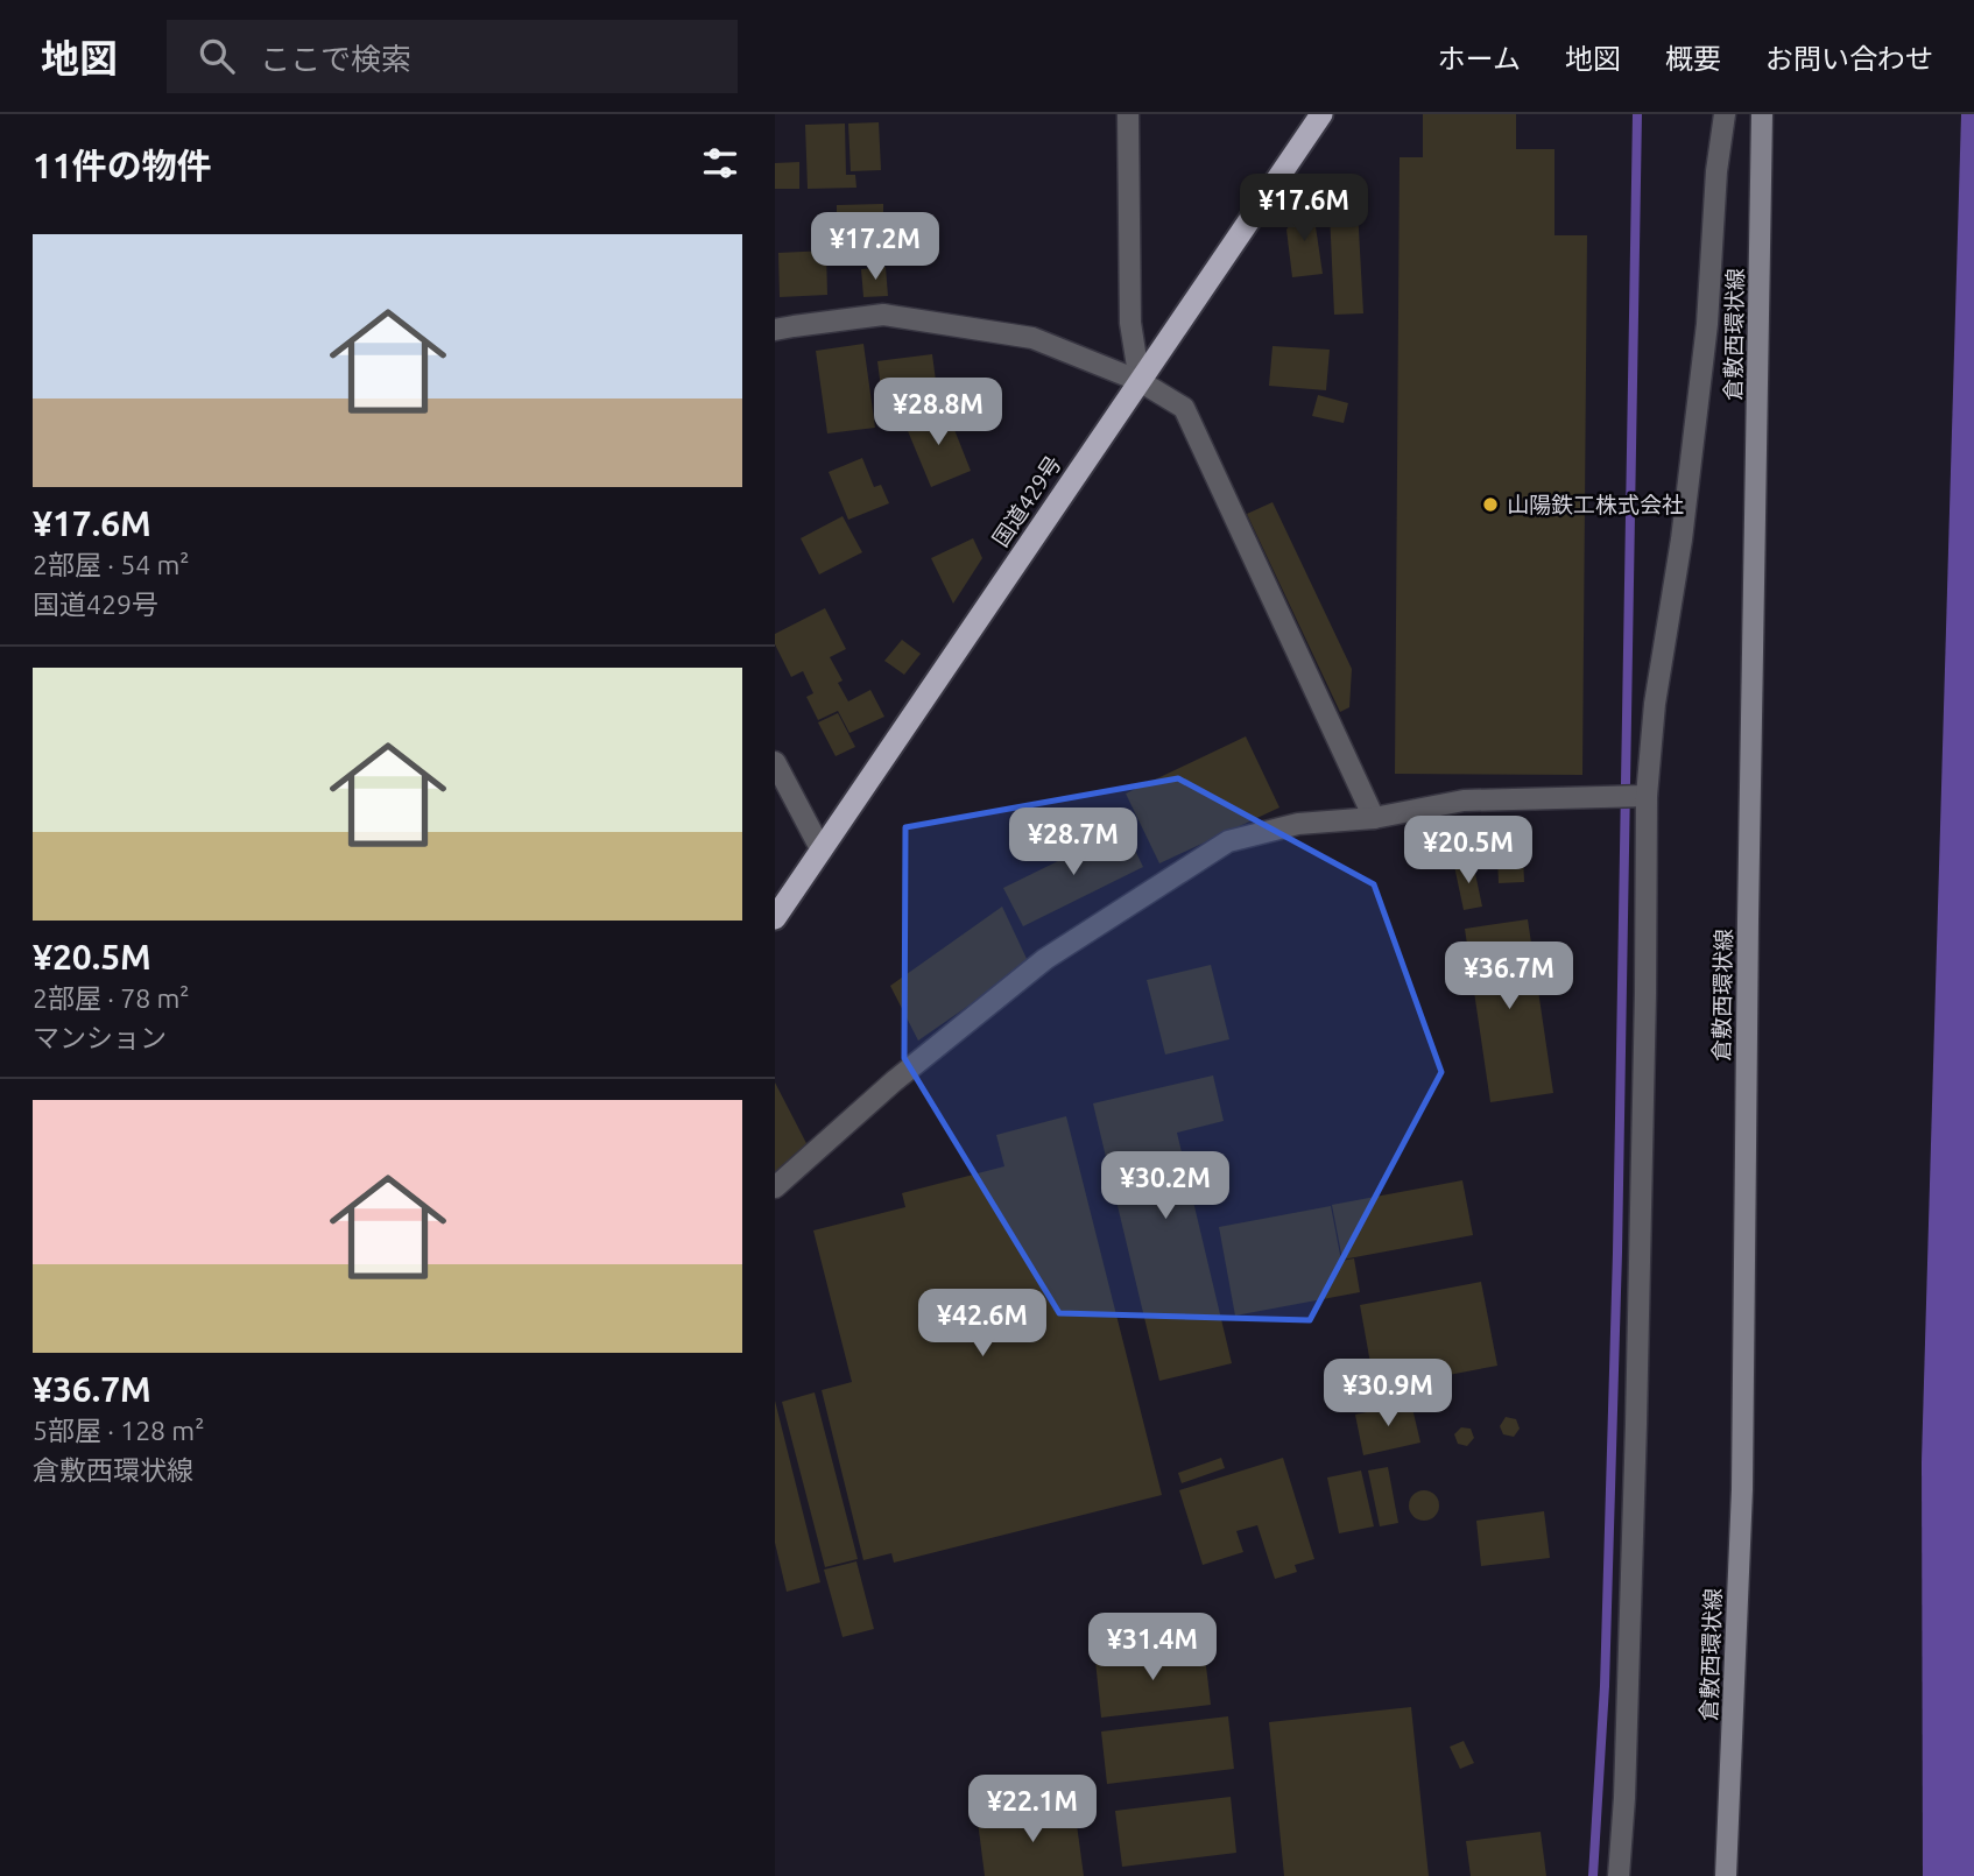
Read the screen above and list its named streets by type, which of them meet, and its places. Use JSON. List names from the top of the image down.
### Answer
{
  "streets": {
    "highway": ["国道429号"],
    "main road": ["倉敷西環状線"]
  },
  "places": ["山陽鉄工株式会社"],
  "page": {
    "header": "地図",
    "search": "ここで検索",
    "nav": [
      "ホーム",
      "地図",
      "概要",
      "お問い合わせ"
    ],
    "heading": "11件の物件",
    "price": [
      "¥17.6M",
      "¥17.2M",
      "¥28.8M",
      "¥28.7M",
      "¥20.5M",
      "¥36.7M",
      "¥30.2M",
      "¥42.6M",
      "¥30.9M",
      "¥31.4M",
      "¥22.1M"
    ],
    "list": [
      {
        "name": "¥17.6M",
        "note": "2部屋 · 54 m² · 国道429号"
      },
      {
        "name": "¥20.5M",
        "note": "2部屋 · 78 m² · マンション"
      },
      {
        "name": "¥36.7M",
        "note": "5部屋 · 128 m² · 倉敷西環状線"
      }
    ]
  }
}
